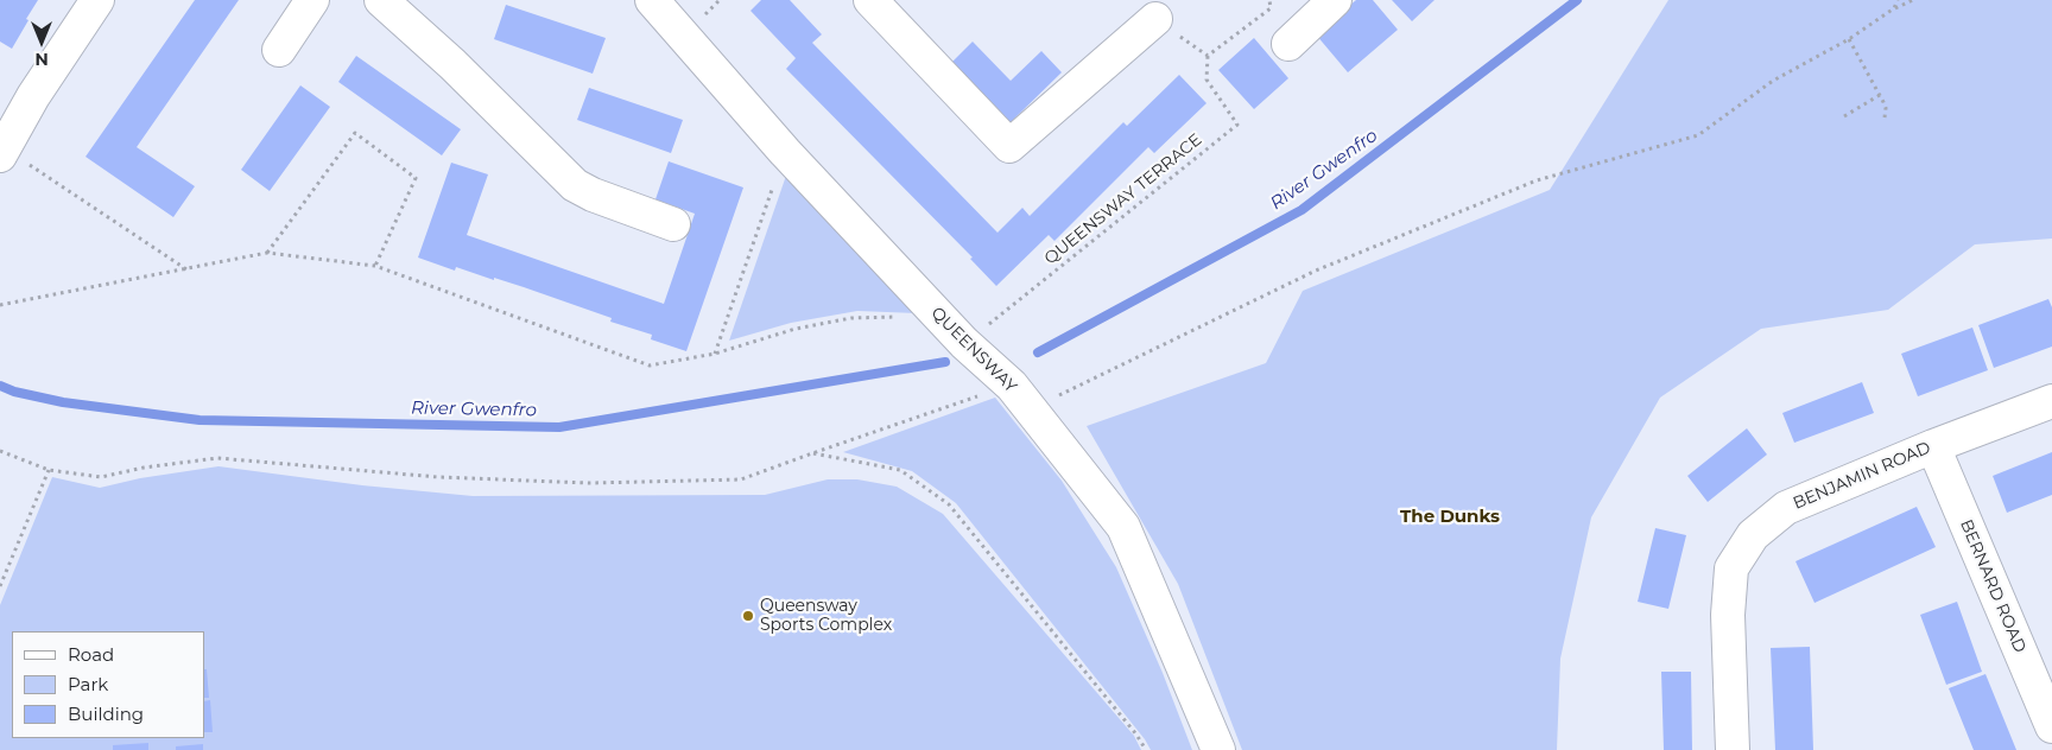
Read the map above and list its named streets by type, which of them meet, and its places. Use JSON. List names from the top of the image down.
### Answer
{
  "streets": {
    "street": ["QUEENSWAY", "BENJAMIN ROAD", "BERNARD ROAD"],
    "path": ["QUEENSWAY TERRACE"]
  },
  "crossings": [
    ["QUEENSWAY TERRACE", "QUEENSWAY"],
    ["BENJAMIN ROAD", "BERNARD ROAD"]
  ],
  "districts": ["The Dunks"],
  "water": ["River Gwenfro"],
  "places": ["Queensway Sports Complex"],
  "legend": ["Road", "Park", "Building"],
  "north": "bottom"
}
